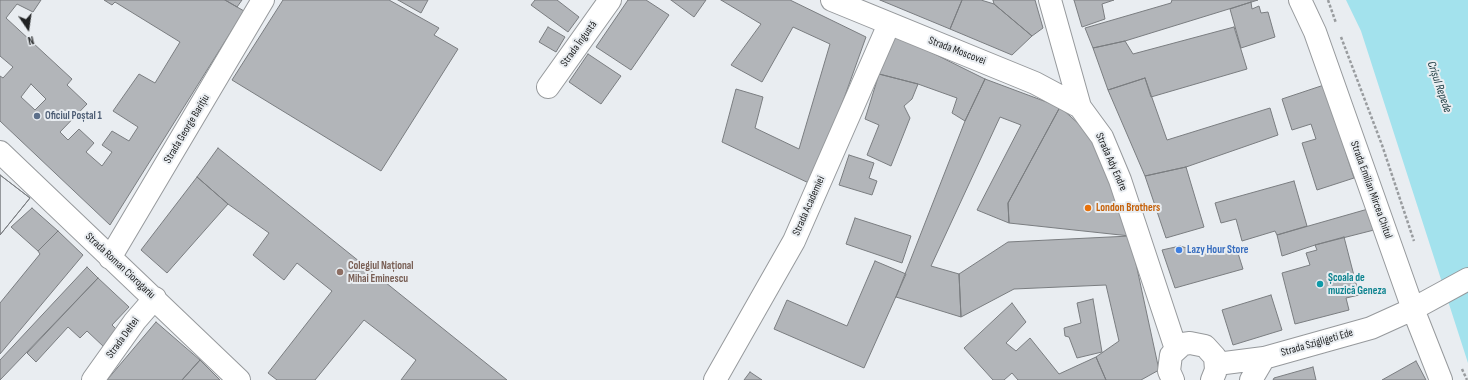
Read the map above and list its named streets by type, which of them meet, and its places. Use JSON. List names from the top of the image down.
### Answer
{
  "streets": {
    "street": [
      "Strada Îngustă",
      "Strada Moscovei",
      "Strada George Barițiu",
      "Strada Ady Endre",
      "Strada Emilian Mircea Chitul",
      "Strada Academiei",
      "Strada Roman Ciorogariu",
      "Strada Deltei",
      "Strada Szigligeti Ede"
    ]
  },
  "crossings": [
    ["Strada Moscovei", "Strada Ady Endre"],
    ["Strada Moscovei", "Strada Academiei"],
    ["Strada George Barițiu", "Strada Roman Ciorogariu"],
    ["Strada Emilian Mircea Chitul", "Strada Szigligeti Ede"],
    ["Strada Roman Ciorogariu", "Strada Deltei"]
  ],
  "water": ["Crișul Repede"],
  "places": [
    "Oficiul Poștal 1",
    "London Brothers",
    "Lazy Hour Store",
    "Colegiul Național Mihai Eminescu",
    "Școala de muzică Geneza"
  ],
  "north": "bottom"
}
